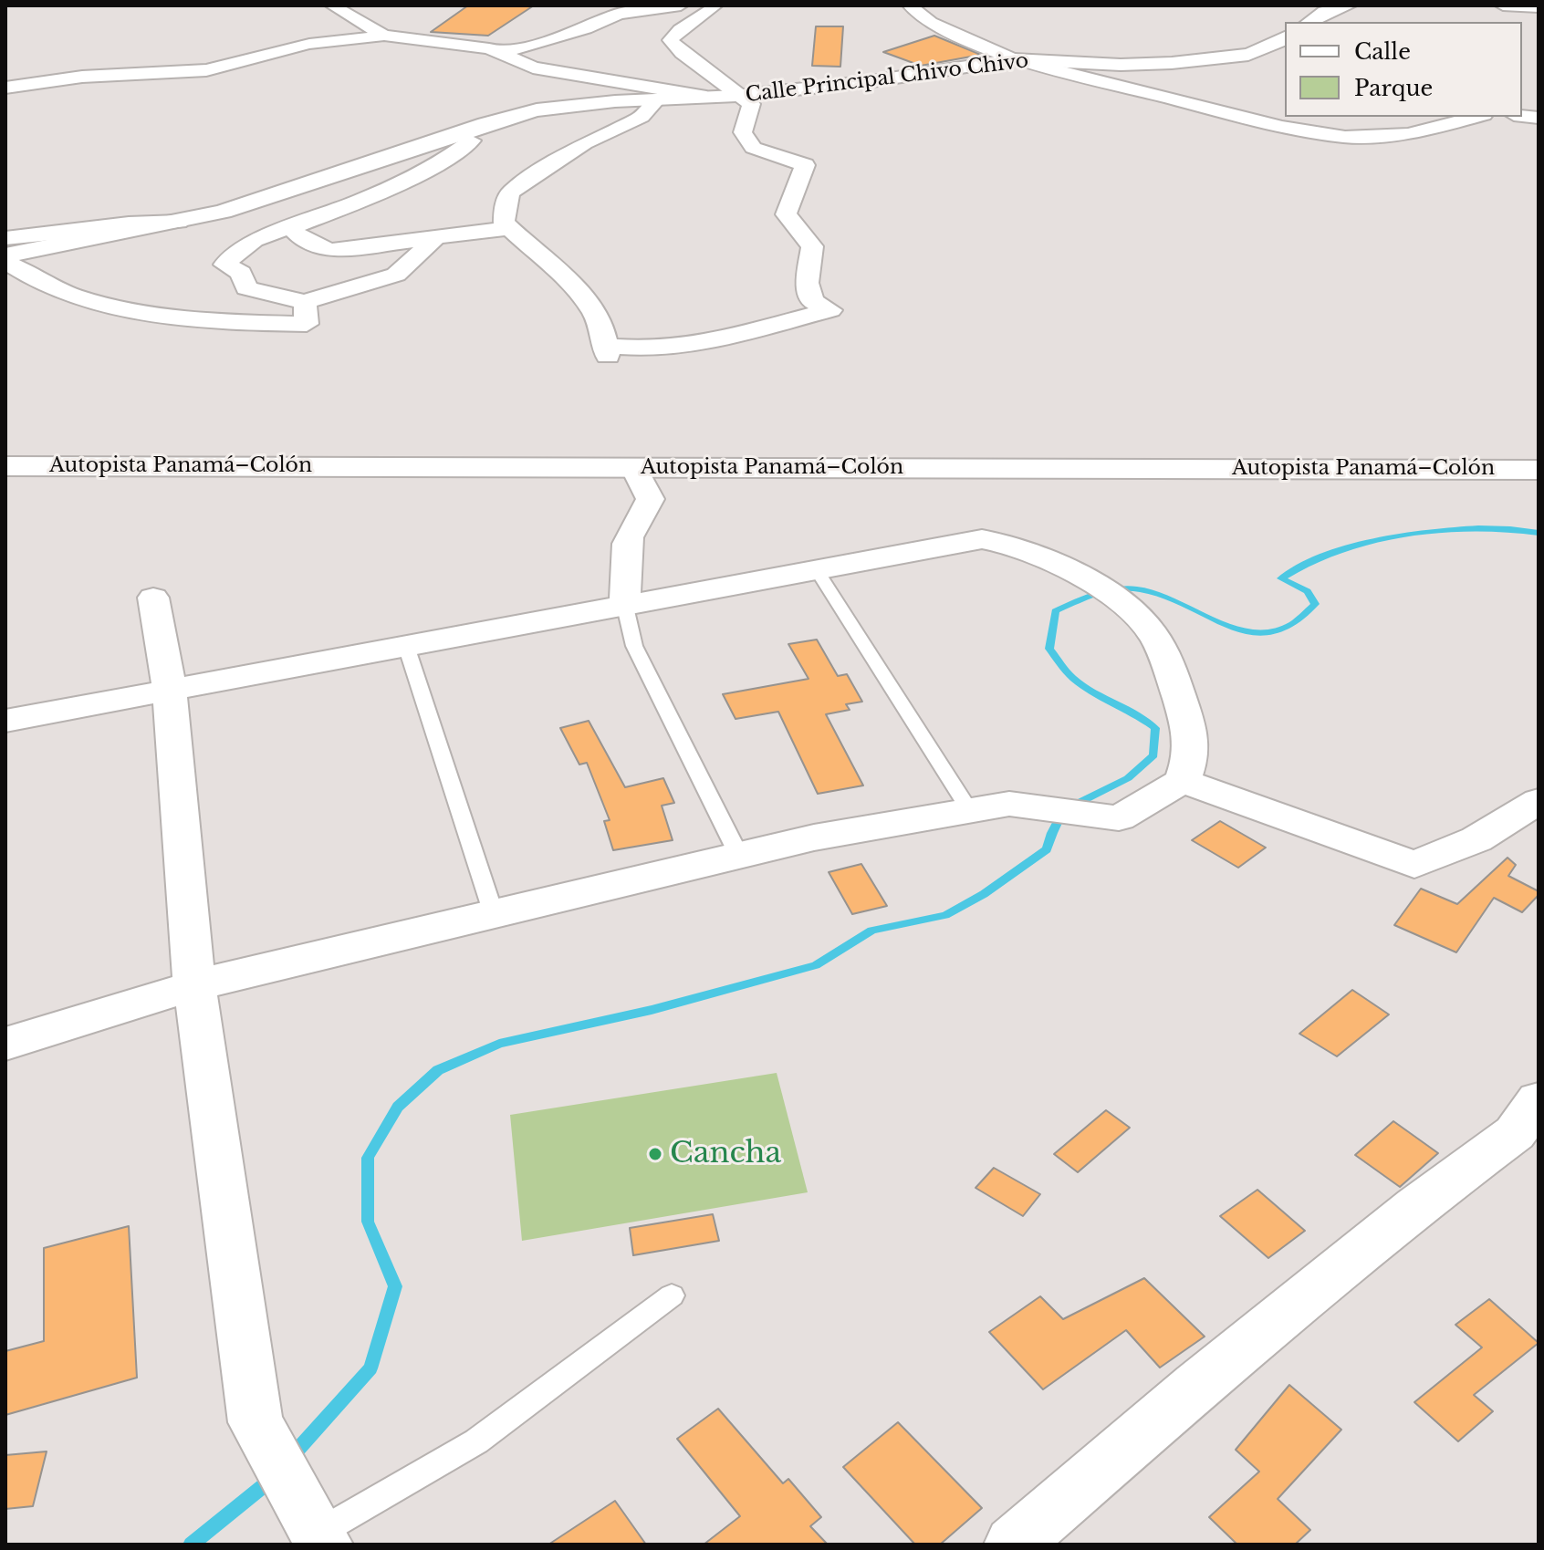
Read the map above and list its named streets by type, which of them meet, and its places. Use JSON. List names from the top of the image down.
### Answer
{
  "streets": {
    "main road": ["Calle Principal Chivo Chivo", "Autopista Panamá–Colón"]
  },
  "places": ["Cancha"],
  "legend": ["Calle", "Parque"]
}
